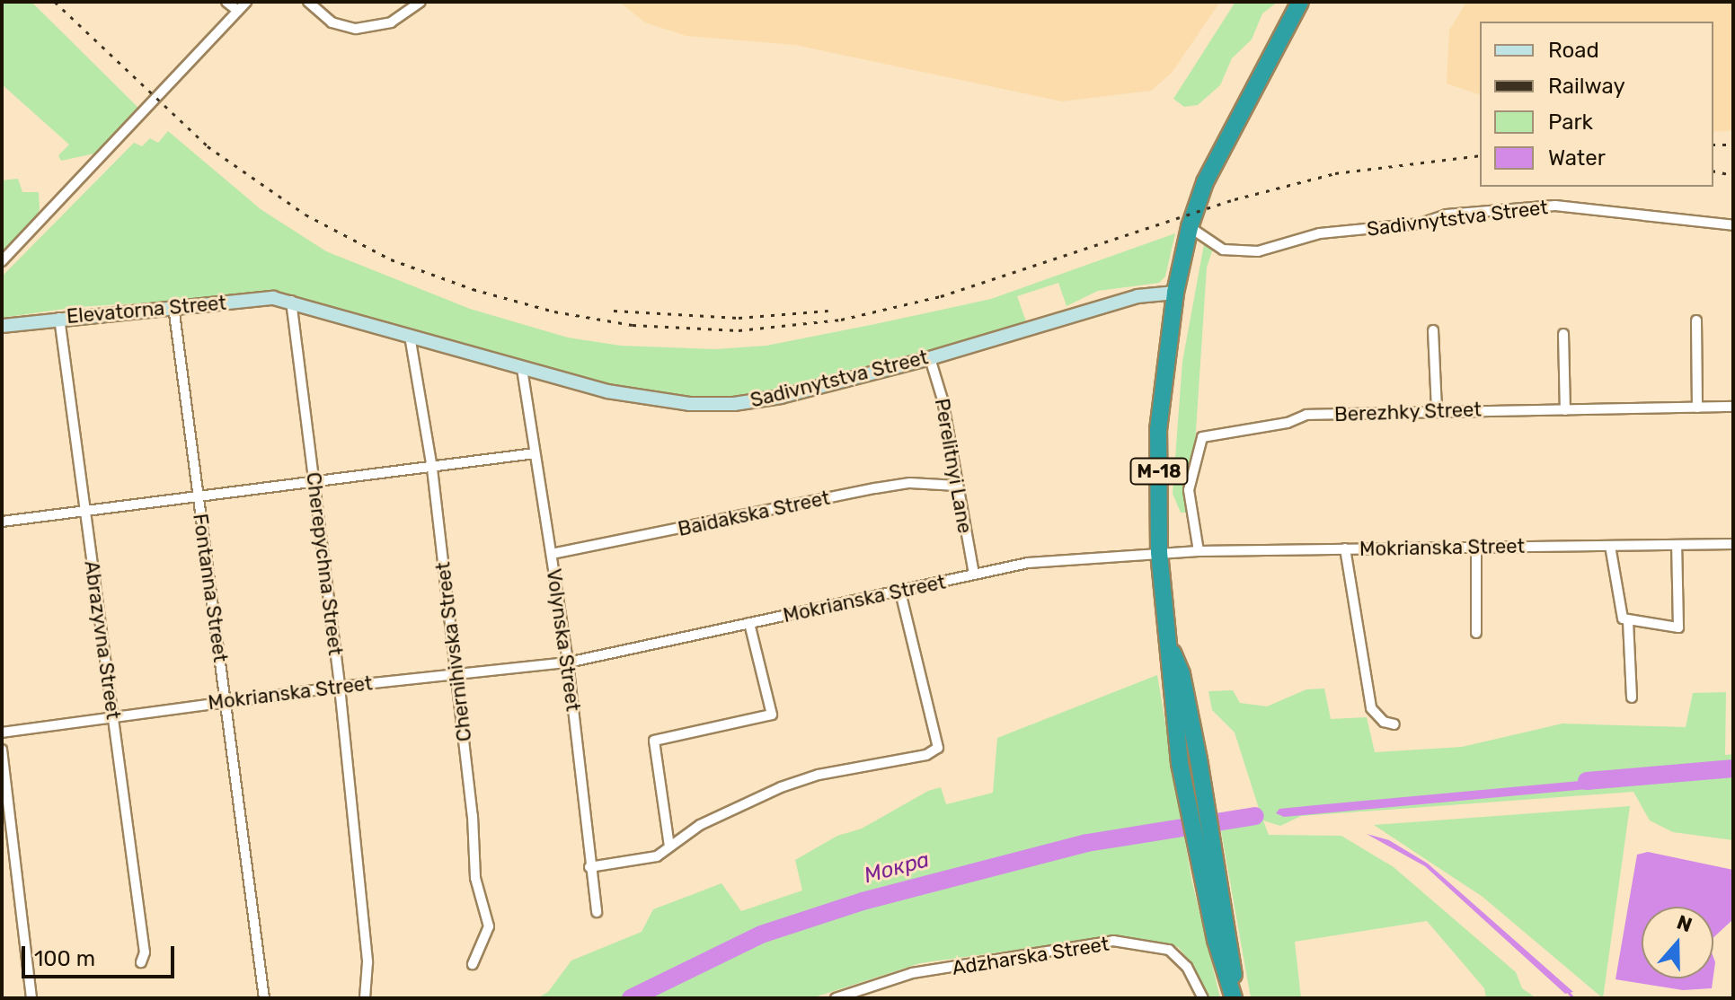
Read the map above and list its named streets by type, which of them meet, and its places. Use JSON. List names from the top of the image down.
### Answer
{
  "streets": {
    "highway": ["М-18"],
    "street": [
      "Sadivnytstva Street",
      "Elevatorna Street",
      "Berezhky Street",
      "Perelitnyi Lane",
      "Baidakska Street",
      "Mokrianska Street",
      "Cherepychna Street",
      "Fontanna Street",
      "Abrazyvna Street",
      "Volynska Street",
      "Chernihivska Street",
      "Adzharska Street"
    ]
  },
  "crossings": [
    ["Sadivnytstva Street", "Elevatorna Street"],
    ["Sadivnytstva Street", "Perelitnyi Lane"],
    ["Sadivnytstva Street", "М-18"],
    ["Sadivnytstva Street", "Cherepychna Street"],
    ["Sadivnytstva Street", "Volynska Street"],
    ["Sadivnytstva Street", "Chernihivska Street"],
    ["Elevatorna Street", "Cherepychna Street"],
    ["Elevatorna Street", "Fontanna Street"],
    ["Elevatorna Street", "Abrazyvna Street"],
    ["Berezhky Street", "Mokrianska Street"],
    ["Perelitnyi Lane", "Baidakska Street"],
    ["Perelitnyi Lane", "Mokrianska Street"],
    ["М-18", "Mokrianska Street"],
    ["Baidakska Street", "Volynska Street"],
    ["Mokrianska Street", "Cherepychna Street"],
    ["Mokrianska Street", "Fontanna Street"],
    ["Mokrianska Street", "Abrazyvna Street"],
    ["Mokrianska Street", "Volynska Street"],
    ["Mokrianska Street", "Chernihivska Street"]
  ],
  "water": ["Мокра"],
  "legend": [
    "Road",
    "Railway",
    "Park",
    "Water"
  ],
  "scale_bar": "100 m",
  "north": "top"
}
